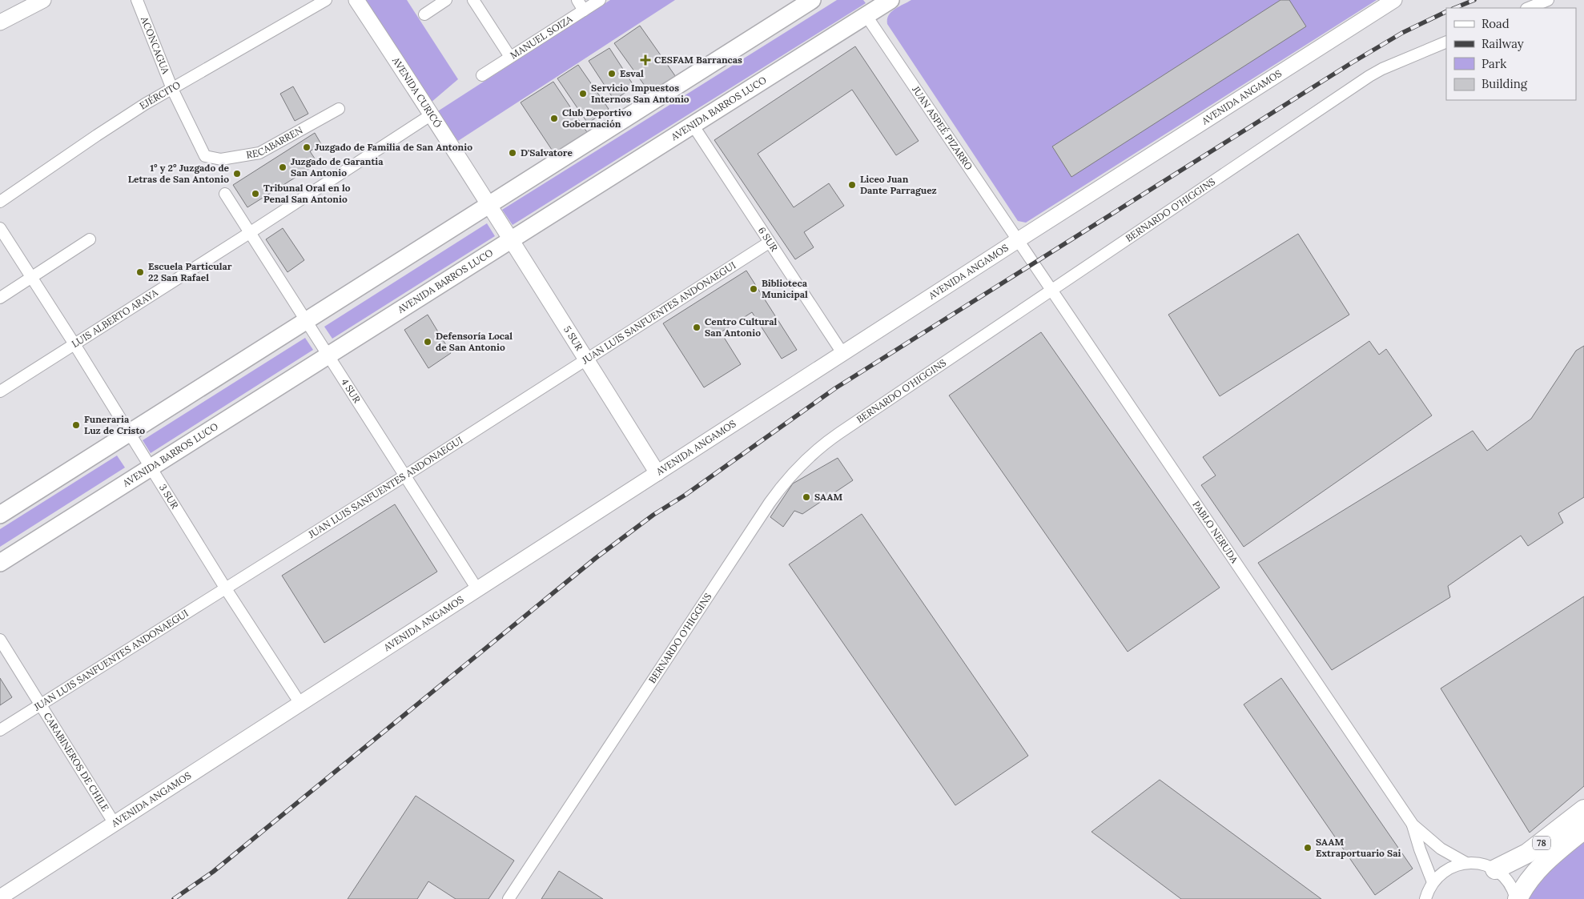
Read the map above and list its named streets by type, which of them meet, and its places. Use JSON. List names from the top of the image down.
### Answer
{
  "streets": {
    "highway": ["78"],
    "main road": ["AVENIDA BARROS LUCO"],
    "street": [
      "MANUEL SOIZA",
      "ACONCAGUA",
      "AVENIDA CURICÓ",
      "EJÉRCITO",
      "AVENIDA ANGAMOS",
      "JUAN ASPEÉ PIZARRO",
      "RECABARREN",
      "BERNARDO O'HIGGINS",
      "6 SUR",
      "JUAN LUIS SANFUENTES ANDONAEGUI",
      "LUIS ALBERTO ARAYA",
      "5 SUR",
      "4 SUR",
      "3 SUR",
      "PABLO NERUDA",
      "CARABINEROS DE CHILE"
    ]
  },
  "crossings": [
    ["ACONCAGUA", "EJÉRCITO"],
    ["ACONCAGUA", "RECABARREN"],
    ["AVENIDA CURICÓ", "LUIS ALBERTO ARAYA"],
    ["AVENIDA CURICÓ", "5 SUR"],
    ["AVENIDA ANGAMOS", "JUAN ASPEÉ PIZARRO"],
    ["AVENIDA ANGAMOS", "6 SUR"],
    ["AVENIDA ANGAMOS", "5 SUR"],
    ["AVENIDA ANGAMOS", "4 SUR"],
    ["AVENIDA ANGAMOS", "3 SUR"],
    ["AVENIDA ANGAMOS", "PABLO NERUDA"],
    ["AVENIDA ANGAMOS", "CARABINEROS DE CHILE"],
    ["AVENIDA BARROS LUCO", "JUAN ASPEÉ PIZARRO"],
    ["AVENIDA BARROS LUCO", "6 SUR"],
    ["AVENIDA BARROS LUCO", "5 SUR"],
    ["AVENIDA BARROS LUCO", "4 SUR"],
    ["AVENIDA BARROS LUCO", "3 SUR"],
    ["JUAN ASPEÉ PIZARRO", "PABLO NERUDA"],
    ["BERNARDO O'HIGGINS", "PABLO NERUDA"],
    ["6 SUR", "JUAN LUIS SANFUENTES ANDONAEGUI"],
    ["JUAN LUIS SANFUENTES ANDONAEGUI", "5 SUR"],
    ["JUAN LUIS SANFUENTES ANDONAEGUI", "4 SUR"],
    ["JUAN LUIS SANFUENTES ANDONAEGUI", "3 SUR"],
    ["JUAN LUIS SANFUENTES ANDONAEGUI", "CARABINEROS DE CHILE"],
    ["LUIS ALBERTO ARAYA", "4 SUR"],
    ["LUIS ALBERTO ARAYA", "3 SUR"]
  ],
  "places": {
    "health": ["CESFAM Barrancas"],
    "other": [
      "Esval",
      "Servicio Impuestos Internos San Antonio",
      "Club Deportivo Gobernación",
      "Juzgado de Familia de San Antonio",
      "D'Salvatore",
      "Juzgado de Garantia San Antonio",
      "1° y 2° Juzgado de Letras de San Antonio",
      "Liceo Juan Dante Parraguez",
      "Tribunal Oral en lo Penal San Antonio",
      "Escuela Particular 22 San Rafael",
      "Biblioteca Municipal",
      "Centro Cultural San Antonio",
      "Defensoría Local de San Antonio",
      "Funeraria Luz de Cristo",
      "SAAM",
      "SAAM Extraportuario Sai"
    ]
  },
  "legend": [
    "Road",
    "Railway",
    "Park",
    "Building"
  ]
}
